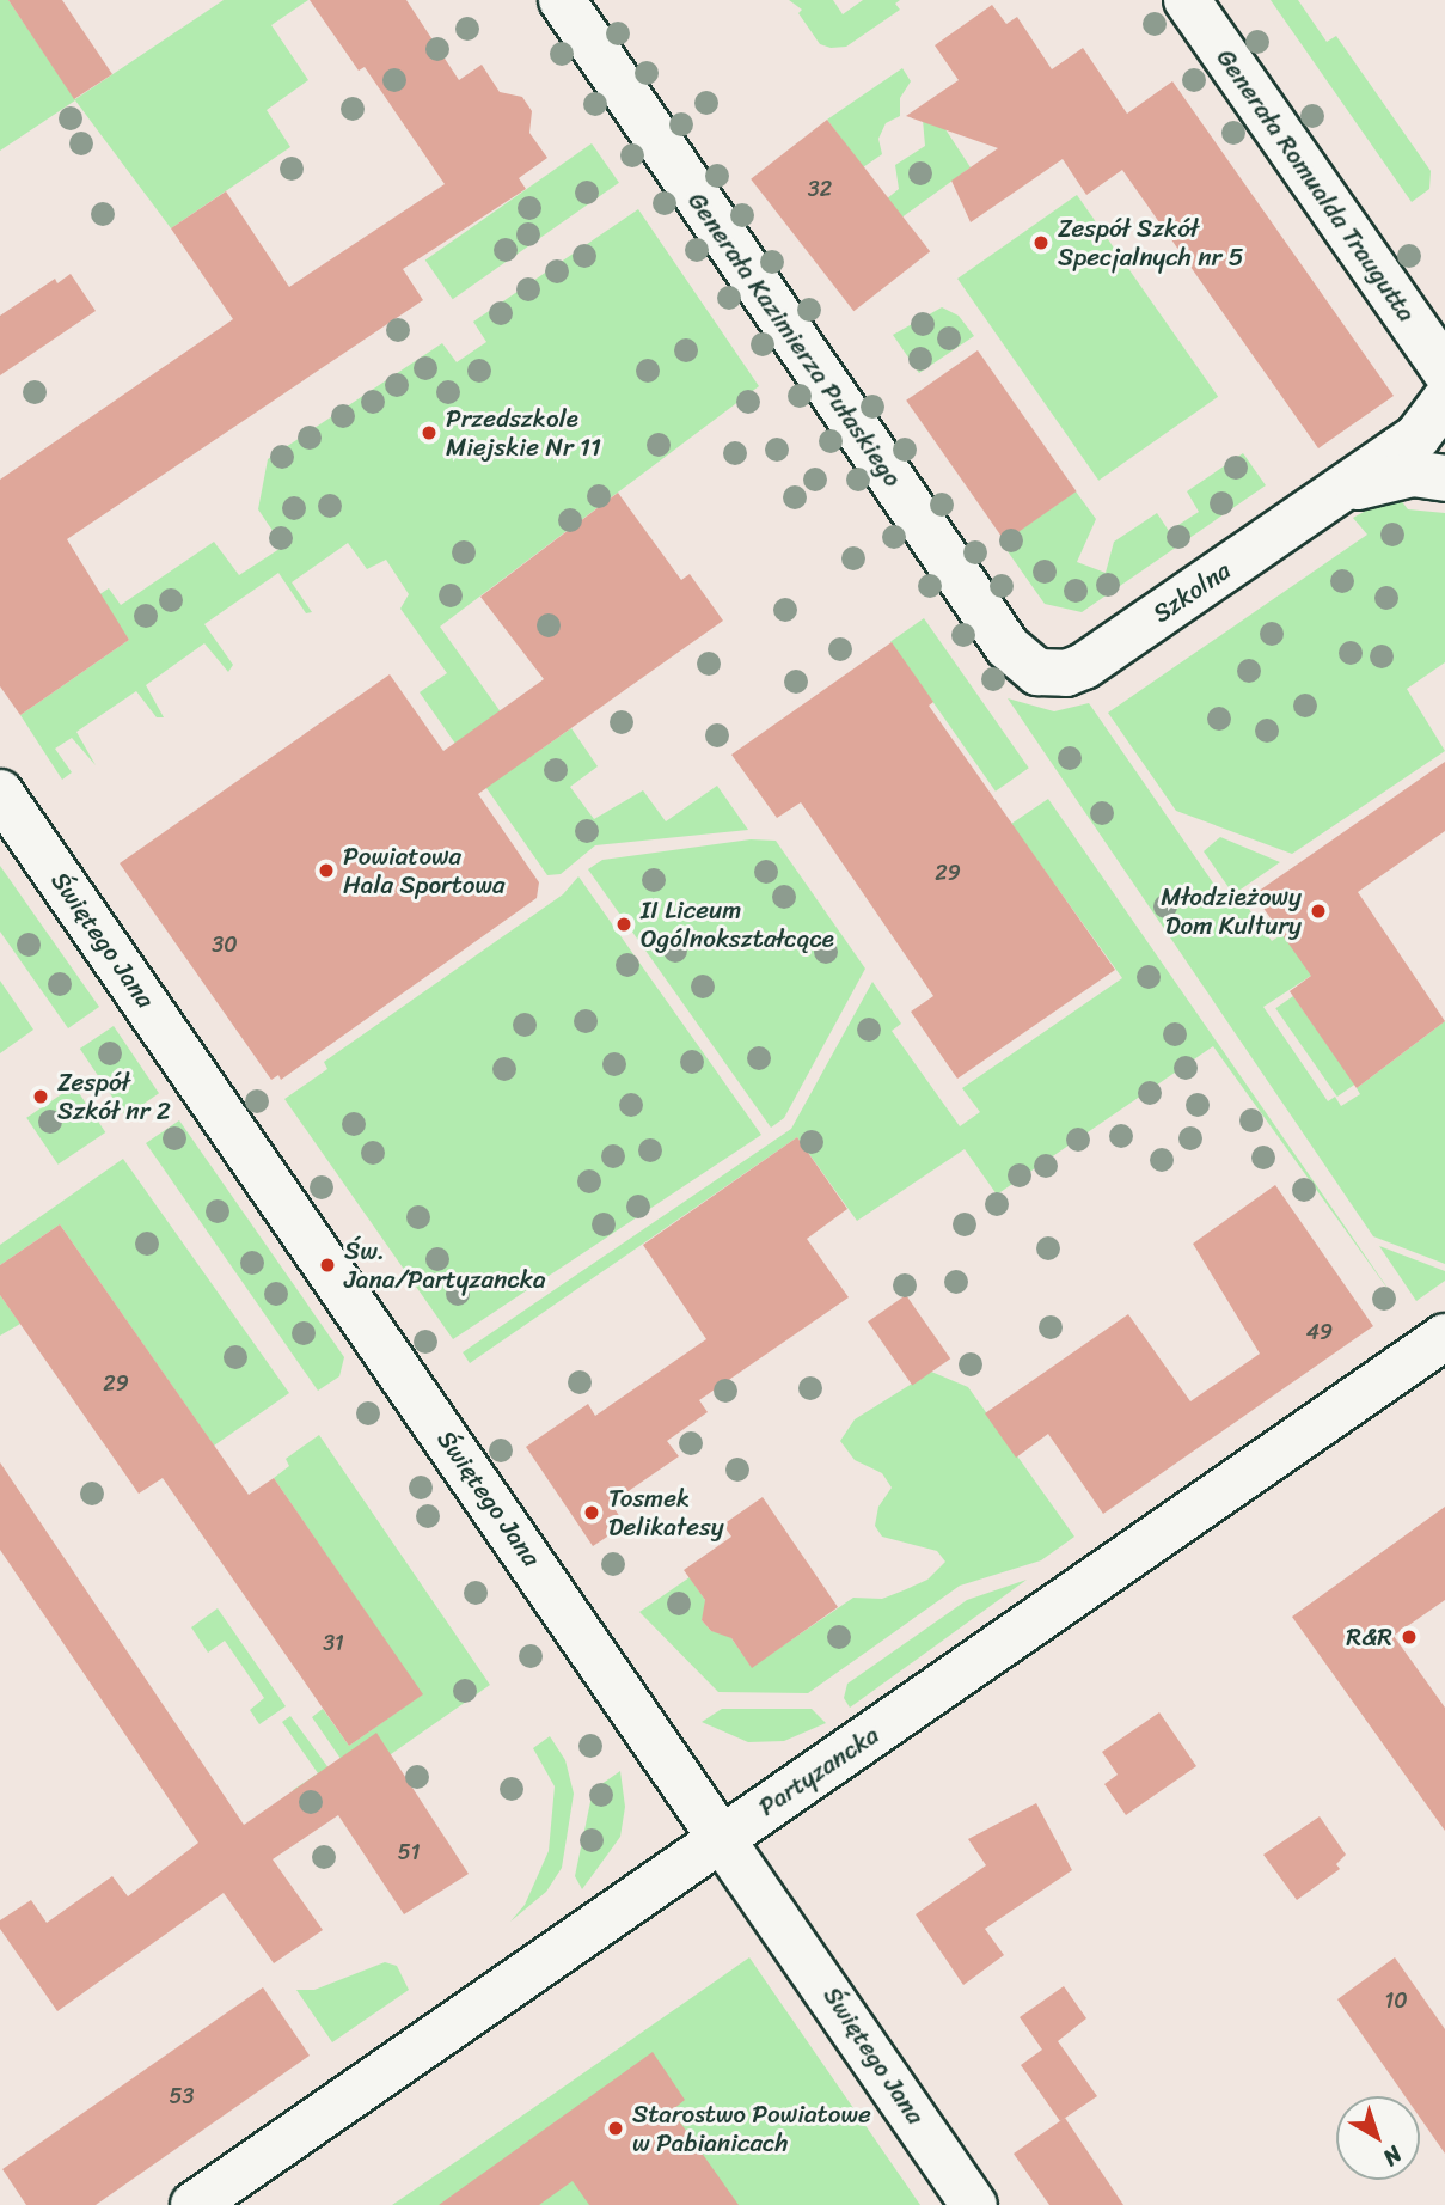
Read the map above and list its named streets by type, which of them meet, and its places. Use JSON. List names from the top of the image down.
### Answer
{
  "streets": {
    "main road": [
      "Generała Romualda Traugutta",
      "Generała Kazimierza Pułaskiego",
      "Szkolna",
      "Świętego Jana",
      "Partyzancka"
    ]
  },
  "crossings": [
    ["Generała Kazimierza Pułaskiego", "Szkolna"],
    ["Świętego Jana", "Partyzancka"]
  ],
  "places": [
    "Zespół Szkół Specjalnych nr 5",
    "Przedszkole Miejskie Nr 11",
    "Powiatowa Hala Sportowa",
    "Młodzieżowy Dom Kultury",
    "II Liceum Ogólnokształcące",
    "Zespół Szkół nr 2",
    "Św. Jana/Partyzancka",
    "Tosmek Delikatesy",
    "R&R",
    "Starostwo Powiatowe w Pabianicach"
  ],
  "house_numbers": [
    "32",
    "29",
    "30",
    "49",
    "29",
    "31",
    "51",
    "10",
    "53"
  ],
  "north": "bottom right"
}
